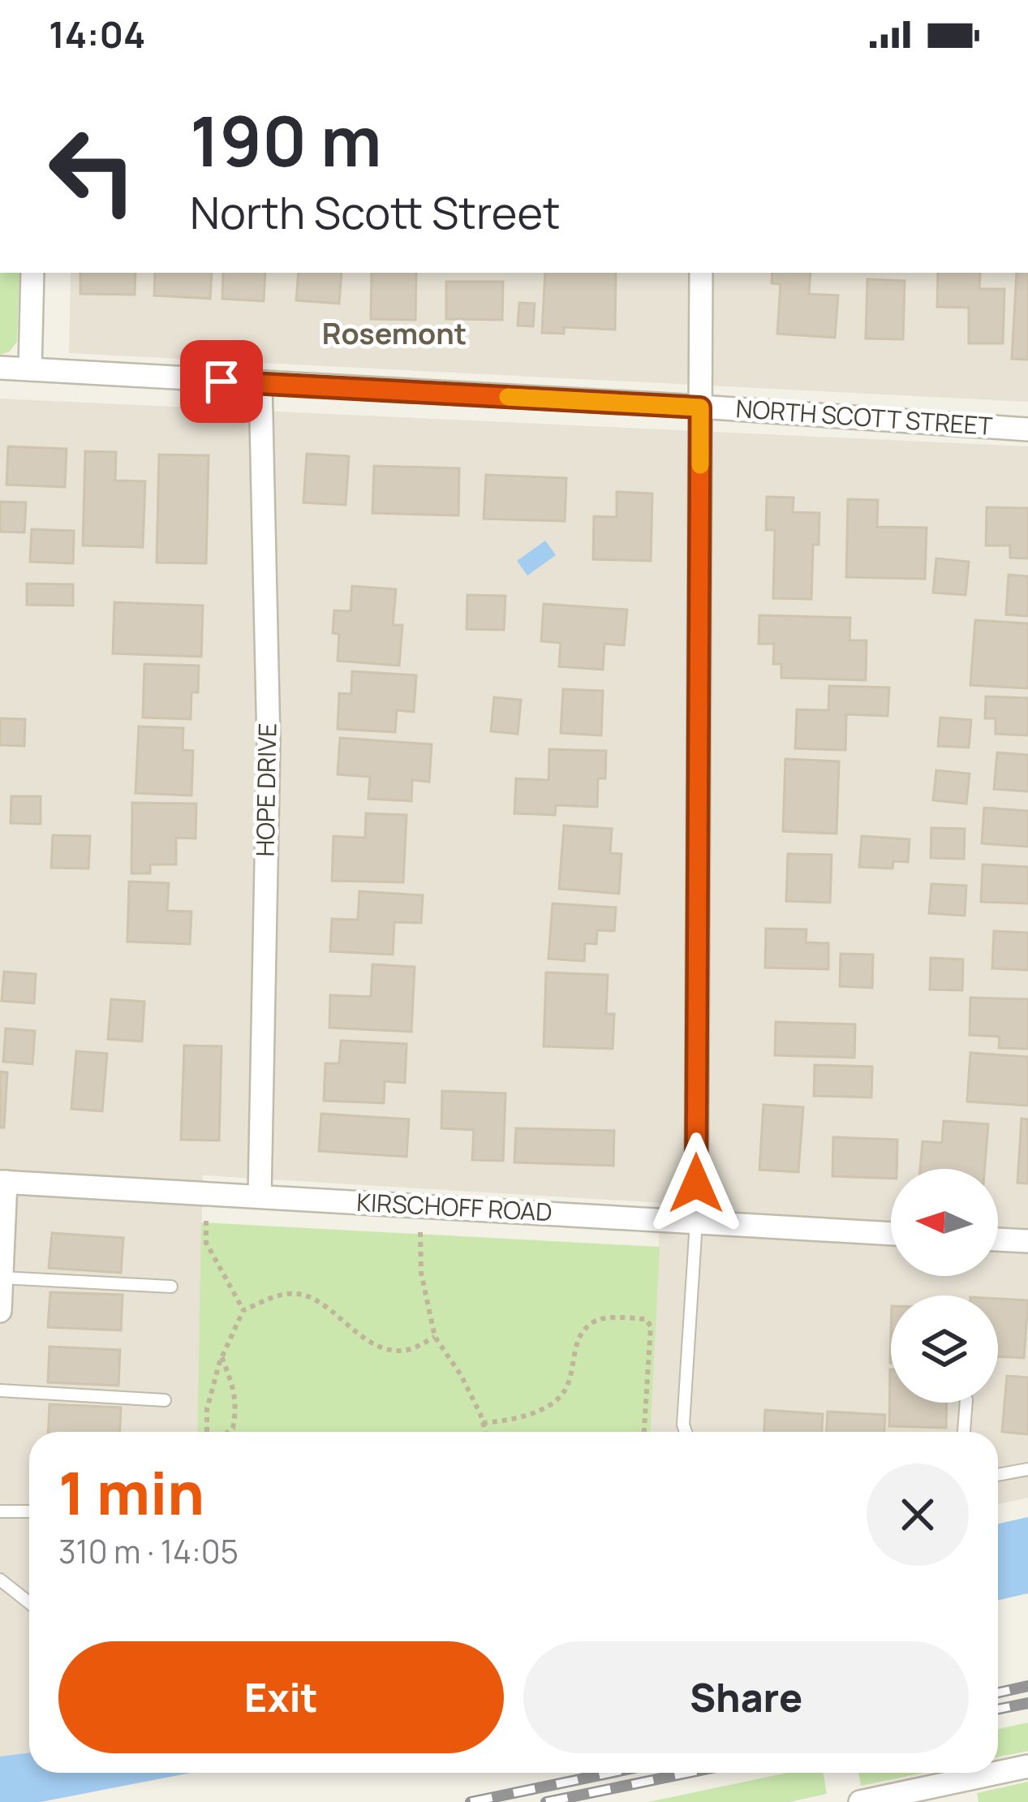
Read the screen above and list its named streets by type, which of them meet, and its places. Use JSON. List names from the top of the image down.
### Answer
{
  "streets": {
    "street": ["NORTH SCOTT STREET", "HOPE DRIVE", "KIRSCHOFF ROAD"]
  },
  "crossings": [
    ["NORTH SCOTT STREET", "HOPE DRIVE"],
    ["HOPE DRIVE", "KIRSCHOFF ROAD"]
  ],
  "districts": ["Rosemont"],
  "north": "left",
  "page": {
    "status": "14:04",
    "turn": ["190 m", "North Scott Street"],
    "heading": ["1 min", "310 m · 14:05"],
    "buttons": ["Exit", "Share"]
  }
}
